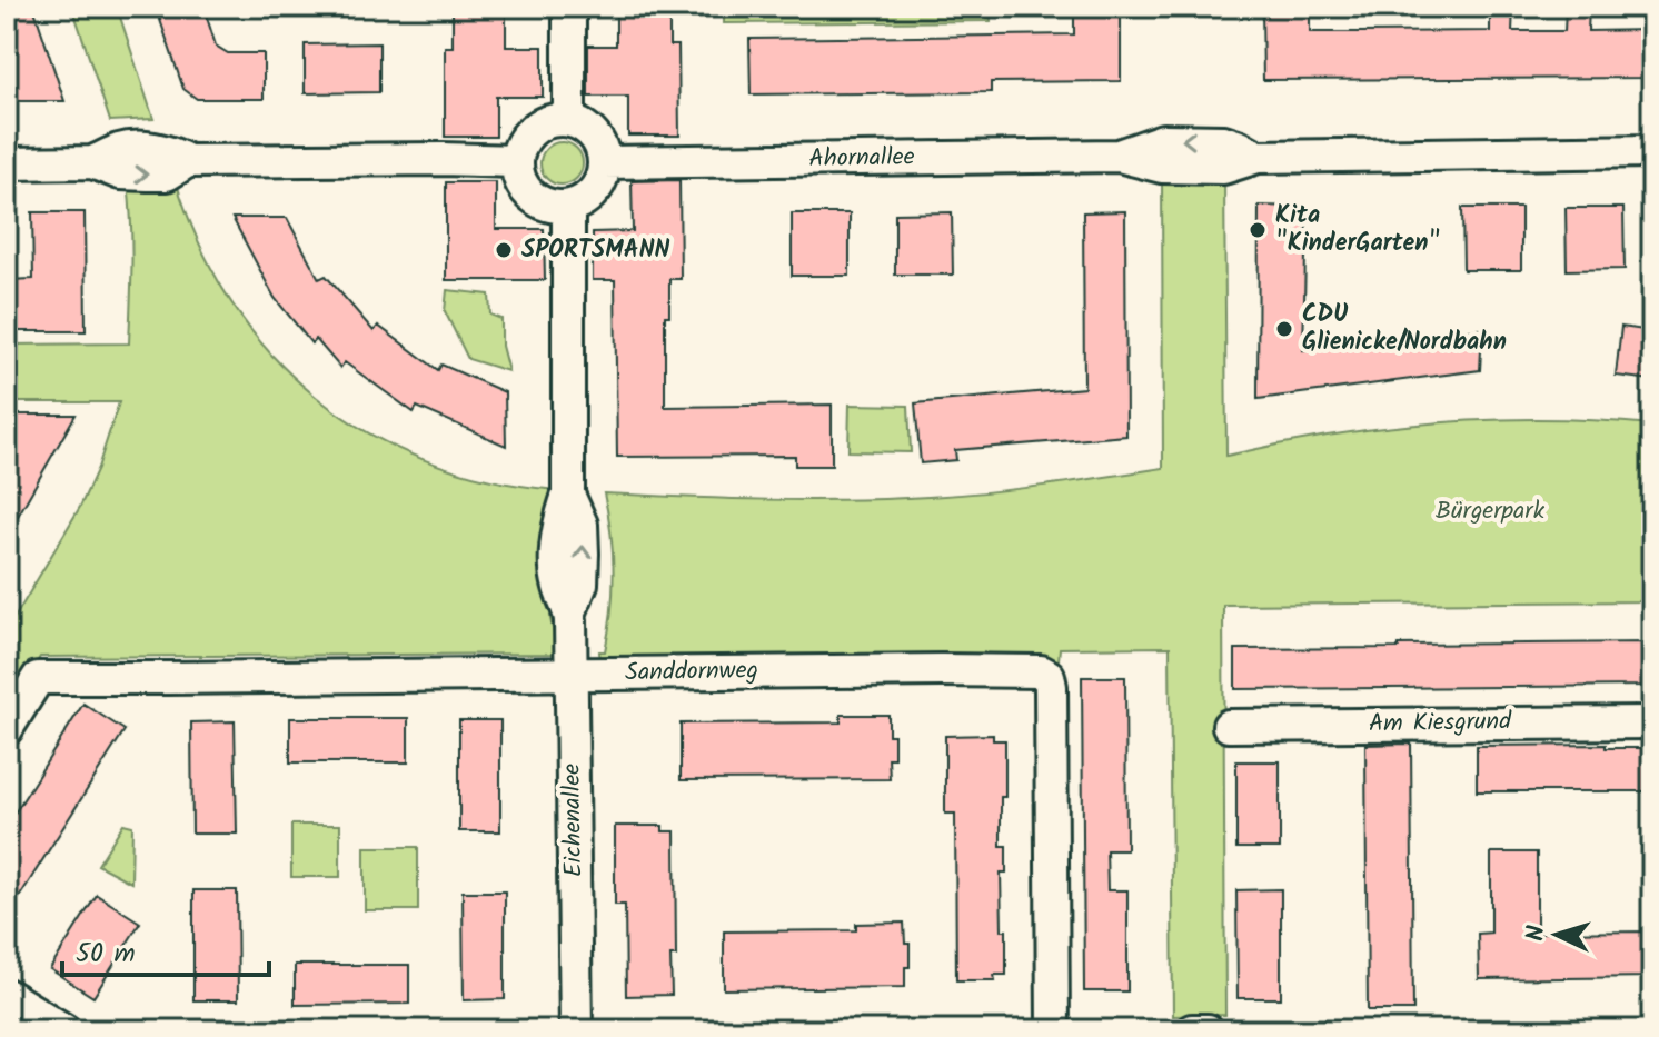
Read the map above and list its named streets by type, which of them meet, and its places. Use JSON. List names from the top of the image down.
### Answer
{
  "streets": {
    "street": [
      "Ahornallee",
      "Sanddornweg",
      "Am Kiesgrund",
      "Eichenallee"
    ]
  },
  "crossings": [
    ["Ahornallee", "Eichenallee"],
    ["Sanddornweg", "Eichenallee"]
  ],
  "parks": ["Bürgerpark"],
  "places": ["Kita \"KinderGarten\"", "SPORTSMANN", "CDU Glienicke/Nordbahn"],
  "scale_bar": "50 m",
  "north": "left"
}
